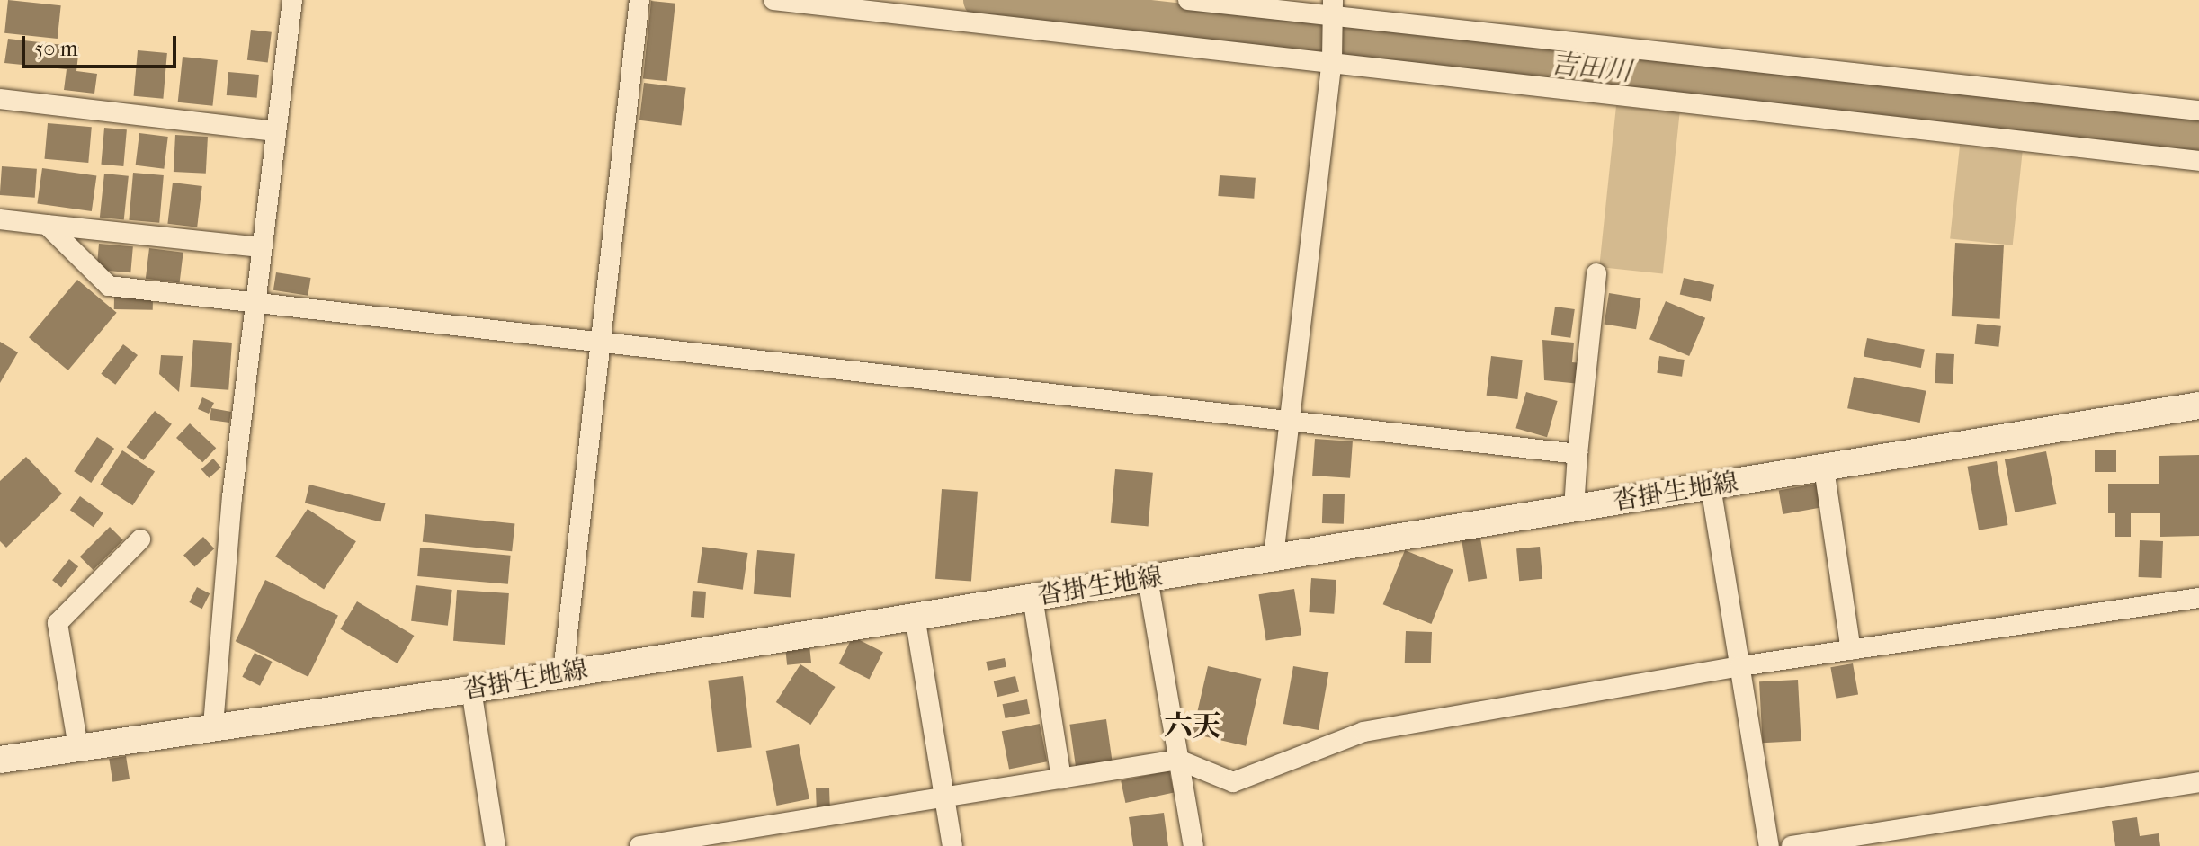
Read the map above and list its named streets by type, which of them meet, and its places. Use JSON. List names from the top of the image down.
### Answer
{
  "streets": {
    "main road": ["沓掛生地線"]
  },
  "districts": ["六天"],
  "water": ["吉田川"],
  "scale_bar": "50 m"
}
